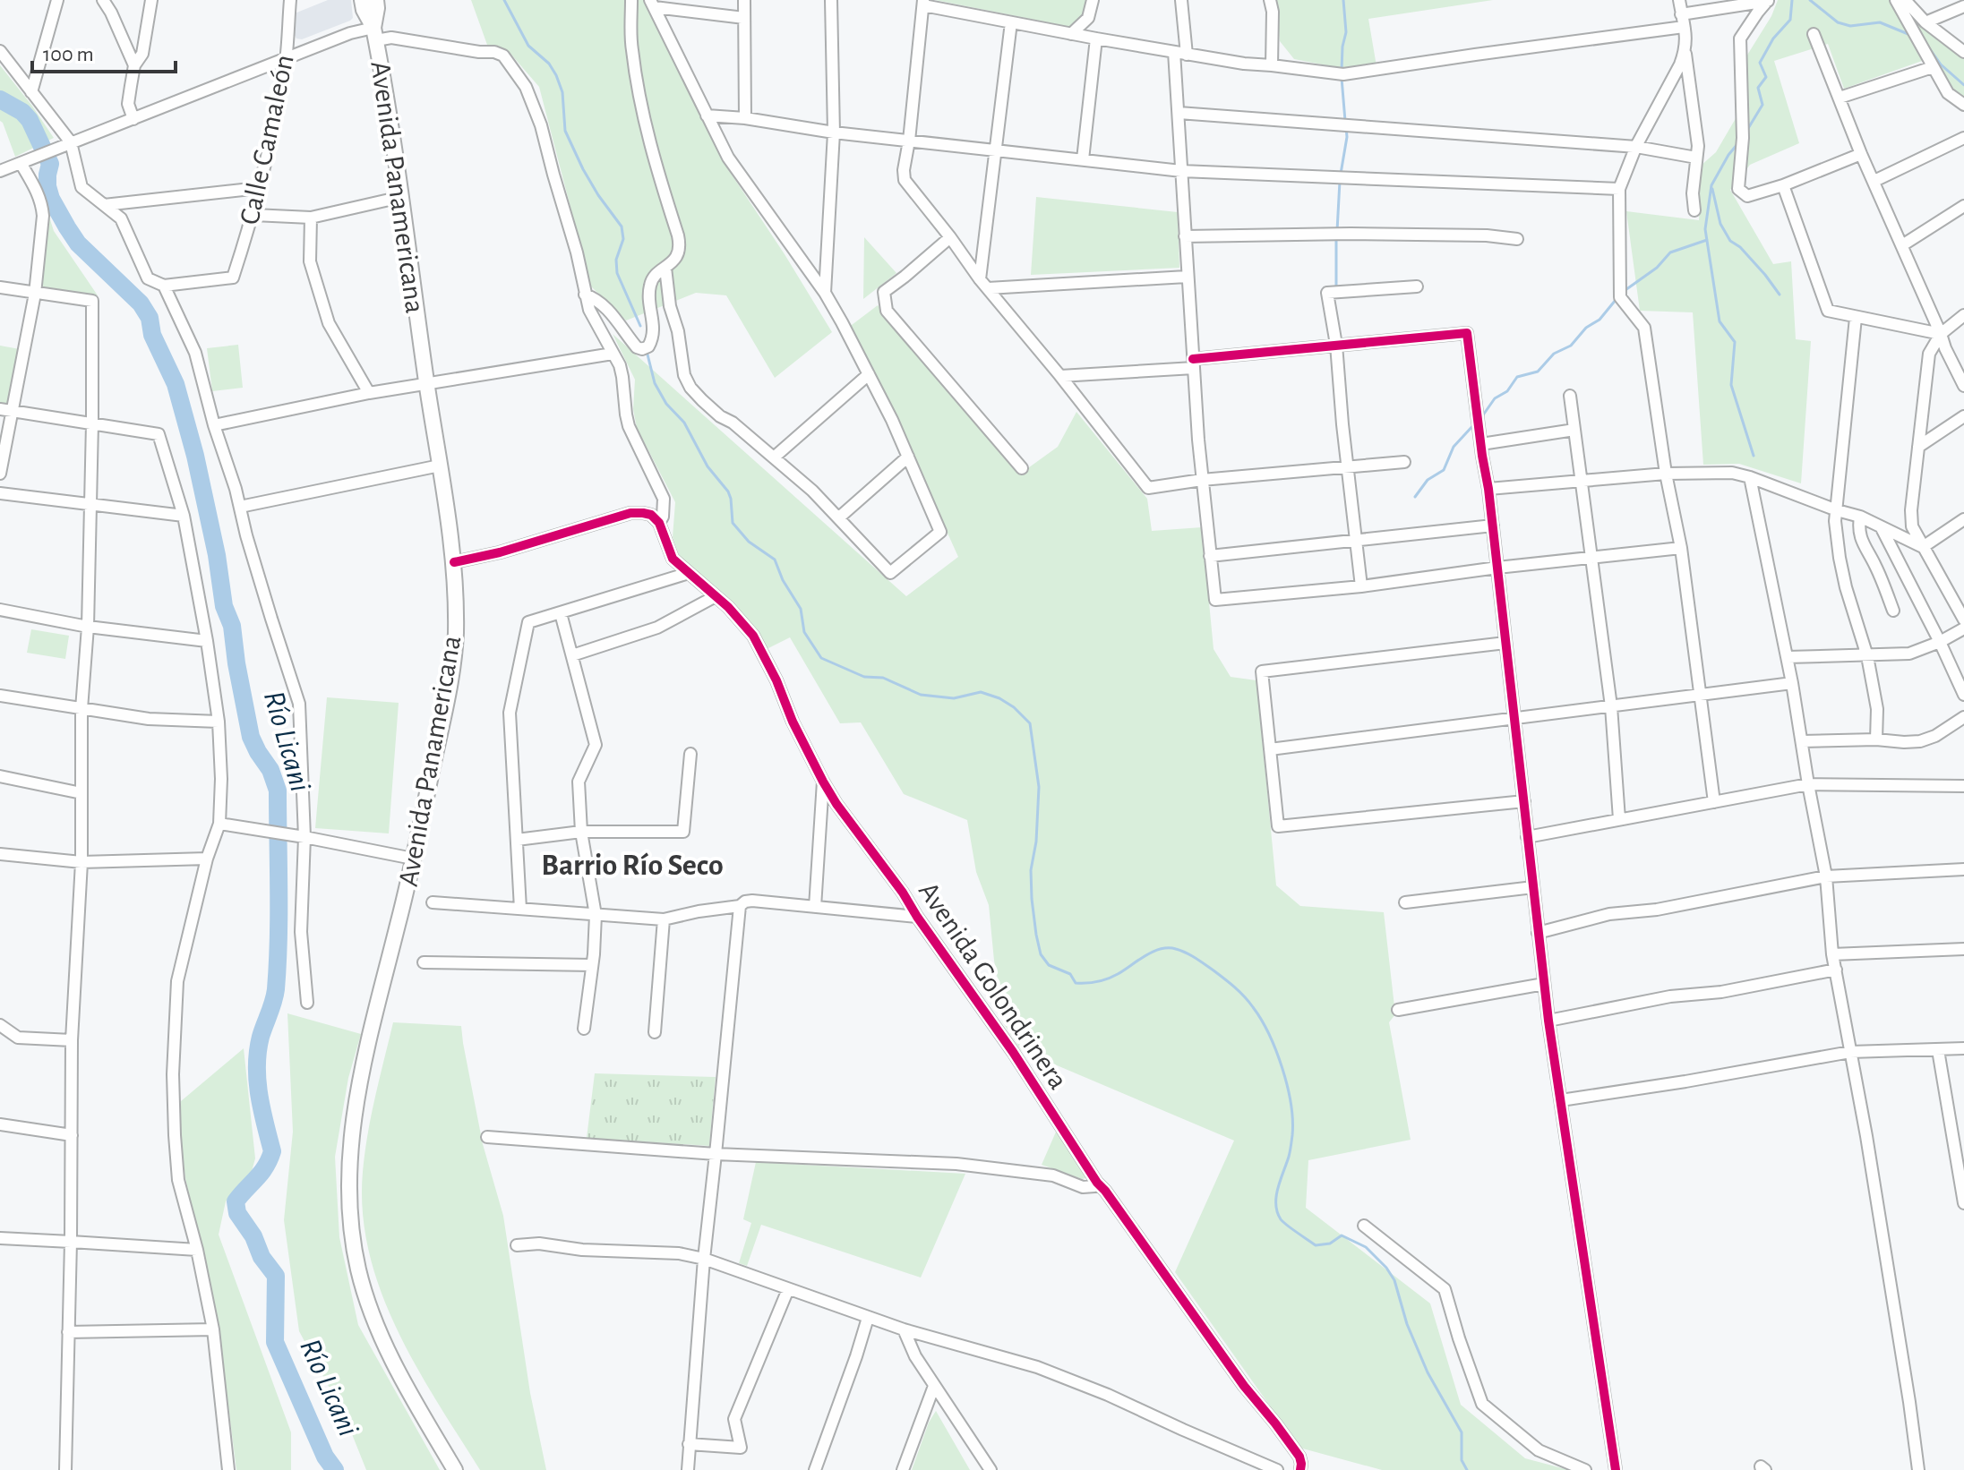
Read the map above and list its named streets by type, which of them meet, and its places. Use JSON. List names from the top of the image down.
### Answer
{
  "streets": {
    "main road": ["Avenida Panamericana"],
    "street": ["Calle Camaleón", "Avenida Golondrinera"]
  },
  "crossings": [
    ["Avenida Panamericana", "Avenida Golondrinera"]
  ],
  "districts": ["Barrio Río Seco"],
  "water": ["Río Licani"],
  "scale_bar": "100 m"
}
